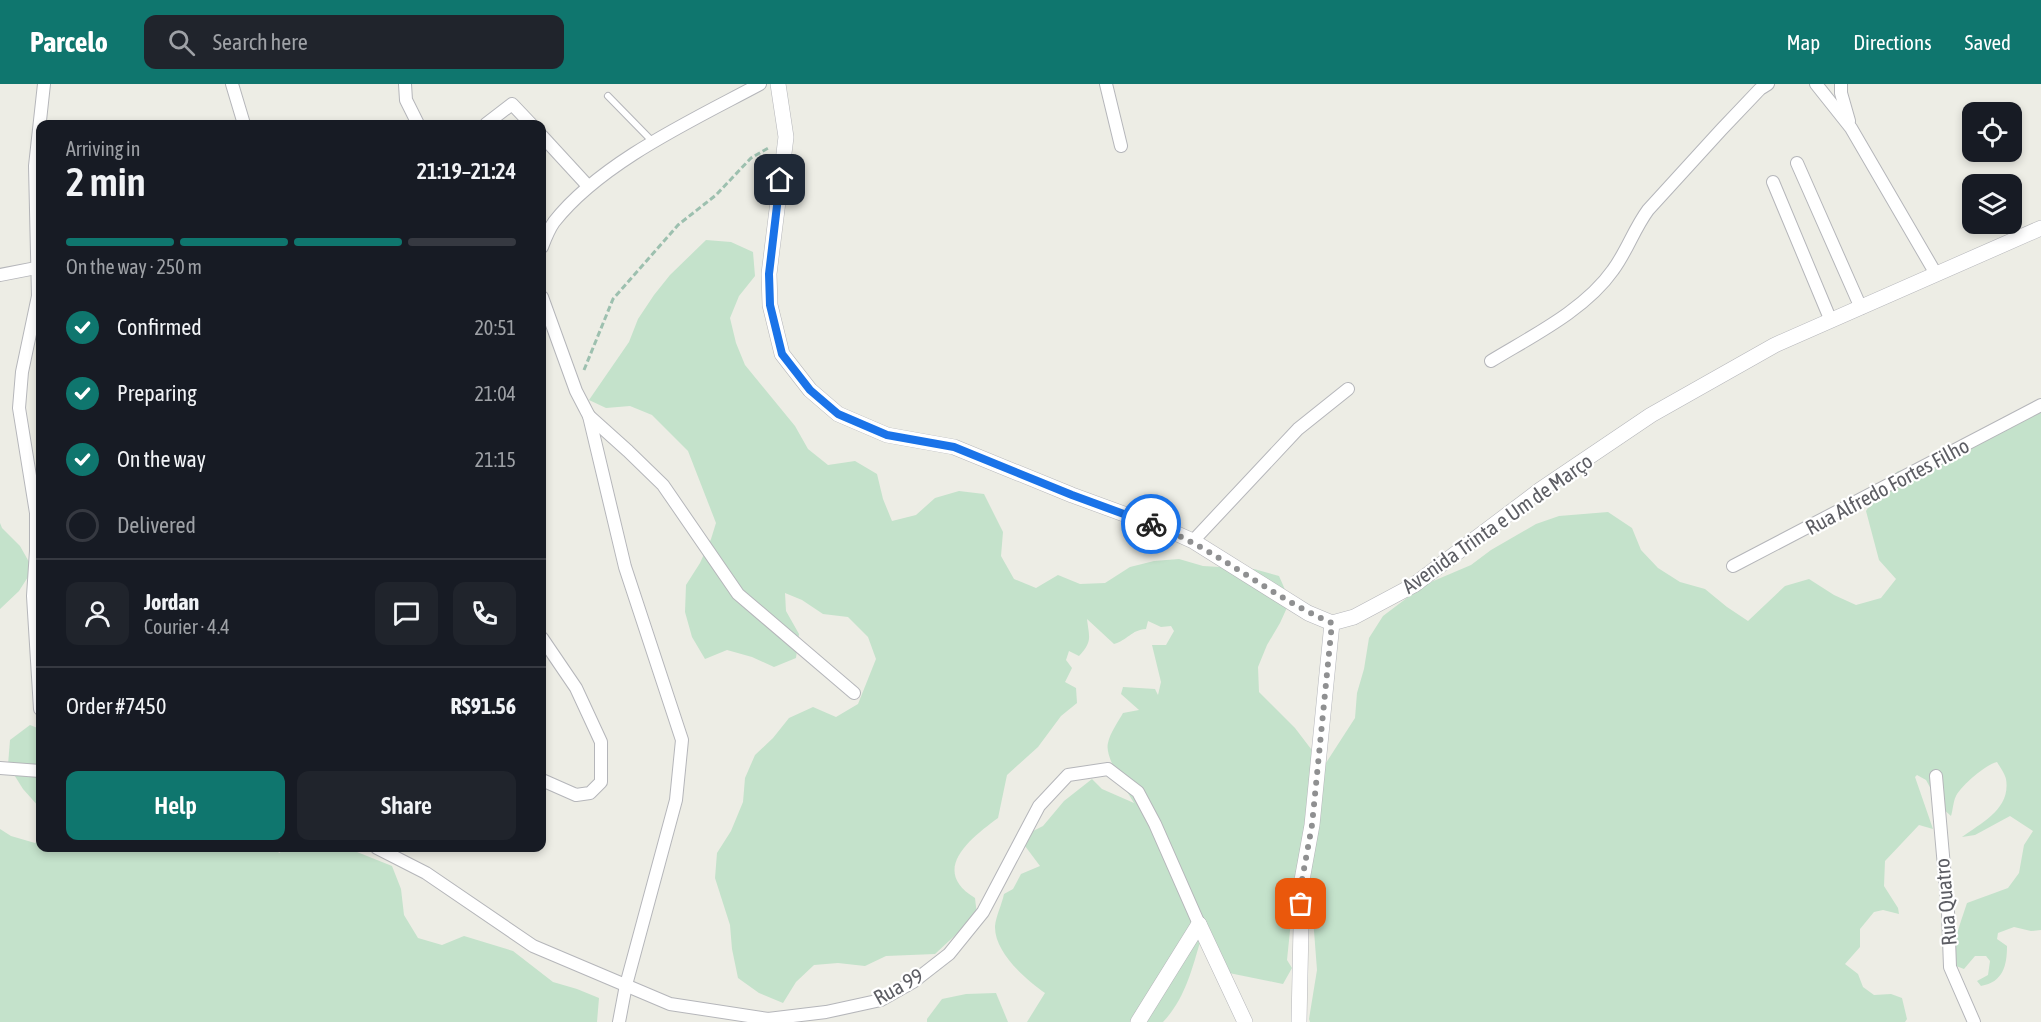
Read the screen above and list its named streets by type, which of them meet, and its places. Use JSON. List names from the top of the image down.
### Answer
{
  "streets": {
    "street": [
      "Rua Alfredo Fortes Filho",
      "Avenida Trinta e Um de Março",
      "Rua Quatro",
      "Rua 99"
    ]
  },
  "page": {
    "header": "Parcelo",
    "search": "Search here",
    "nav": ["Map", "Directions", "Saved"],
    "heading": ["2 min", "Arriving in", "21:19–21:24"],
    "panel": [
      "Jordan",
      "Courier · 4.4",
      "Order #7450",
      "R$91.56"
    ],
    "bar": "On the way · 250 m",
    "list": [
      ["Confirmed", "20:51"],
      ["Preparing", "21:04"],
      ["On the way", "21:15"],
      "Delivered"
    ],
    "buttons": ["Help", "Share"]
  }
}
